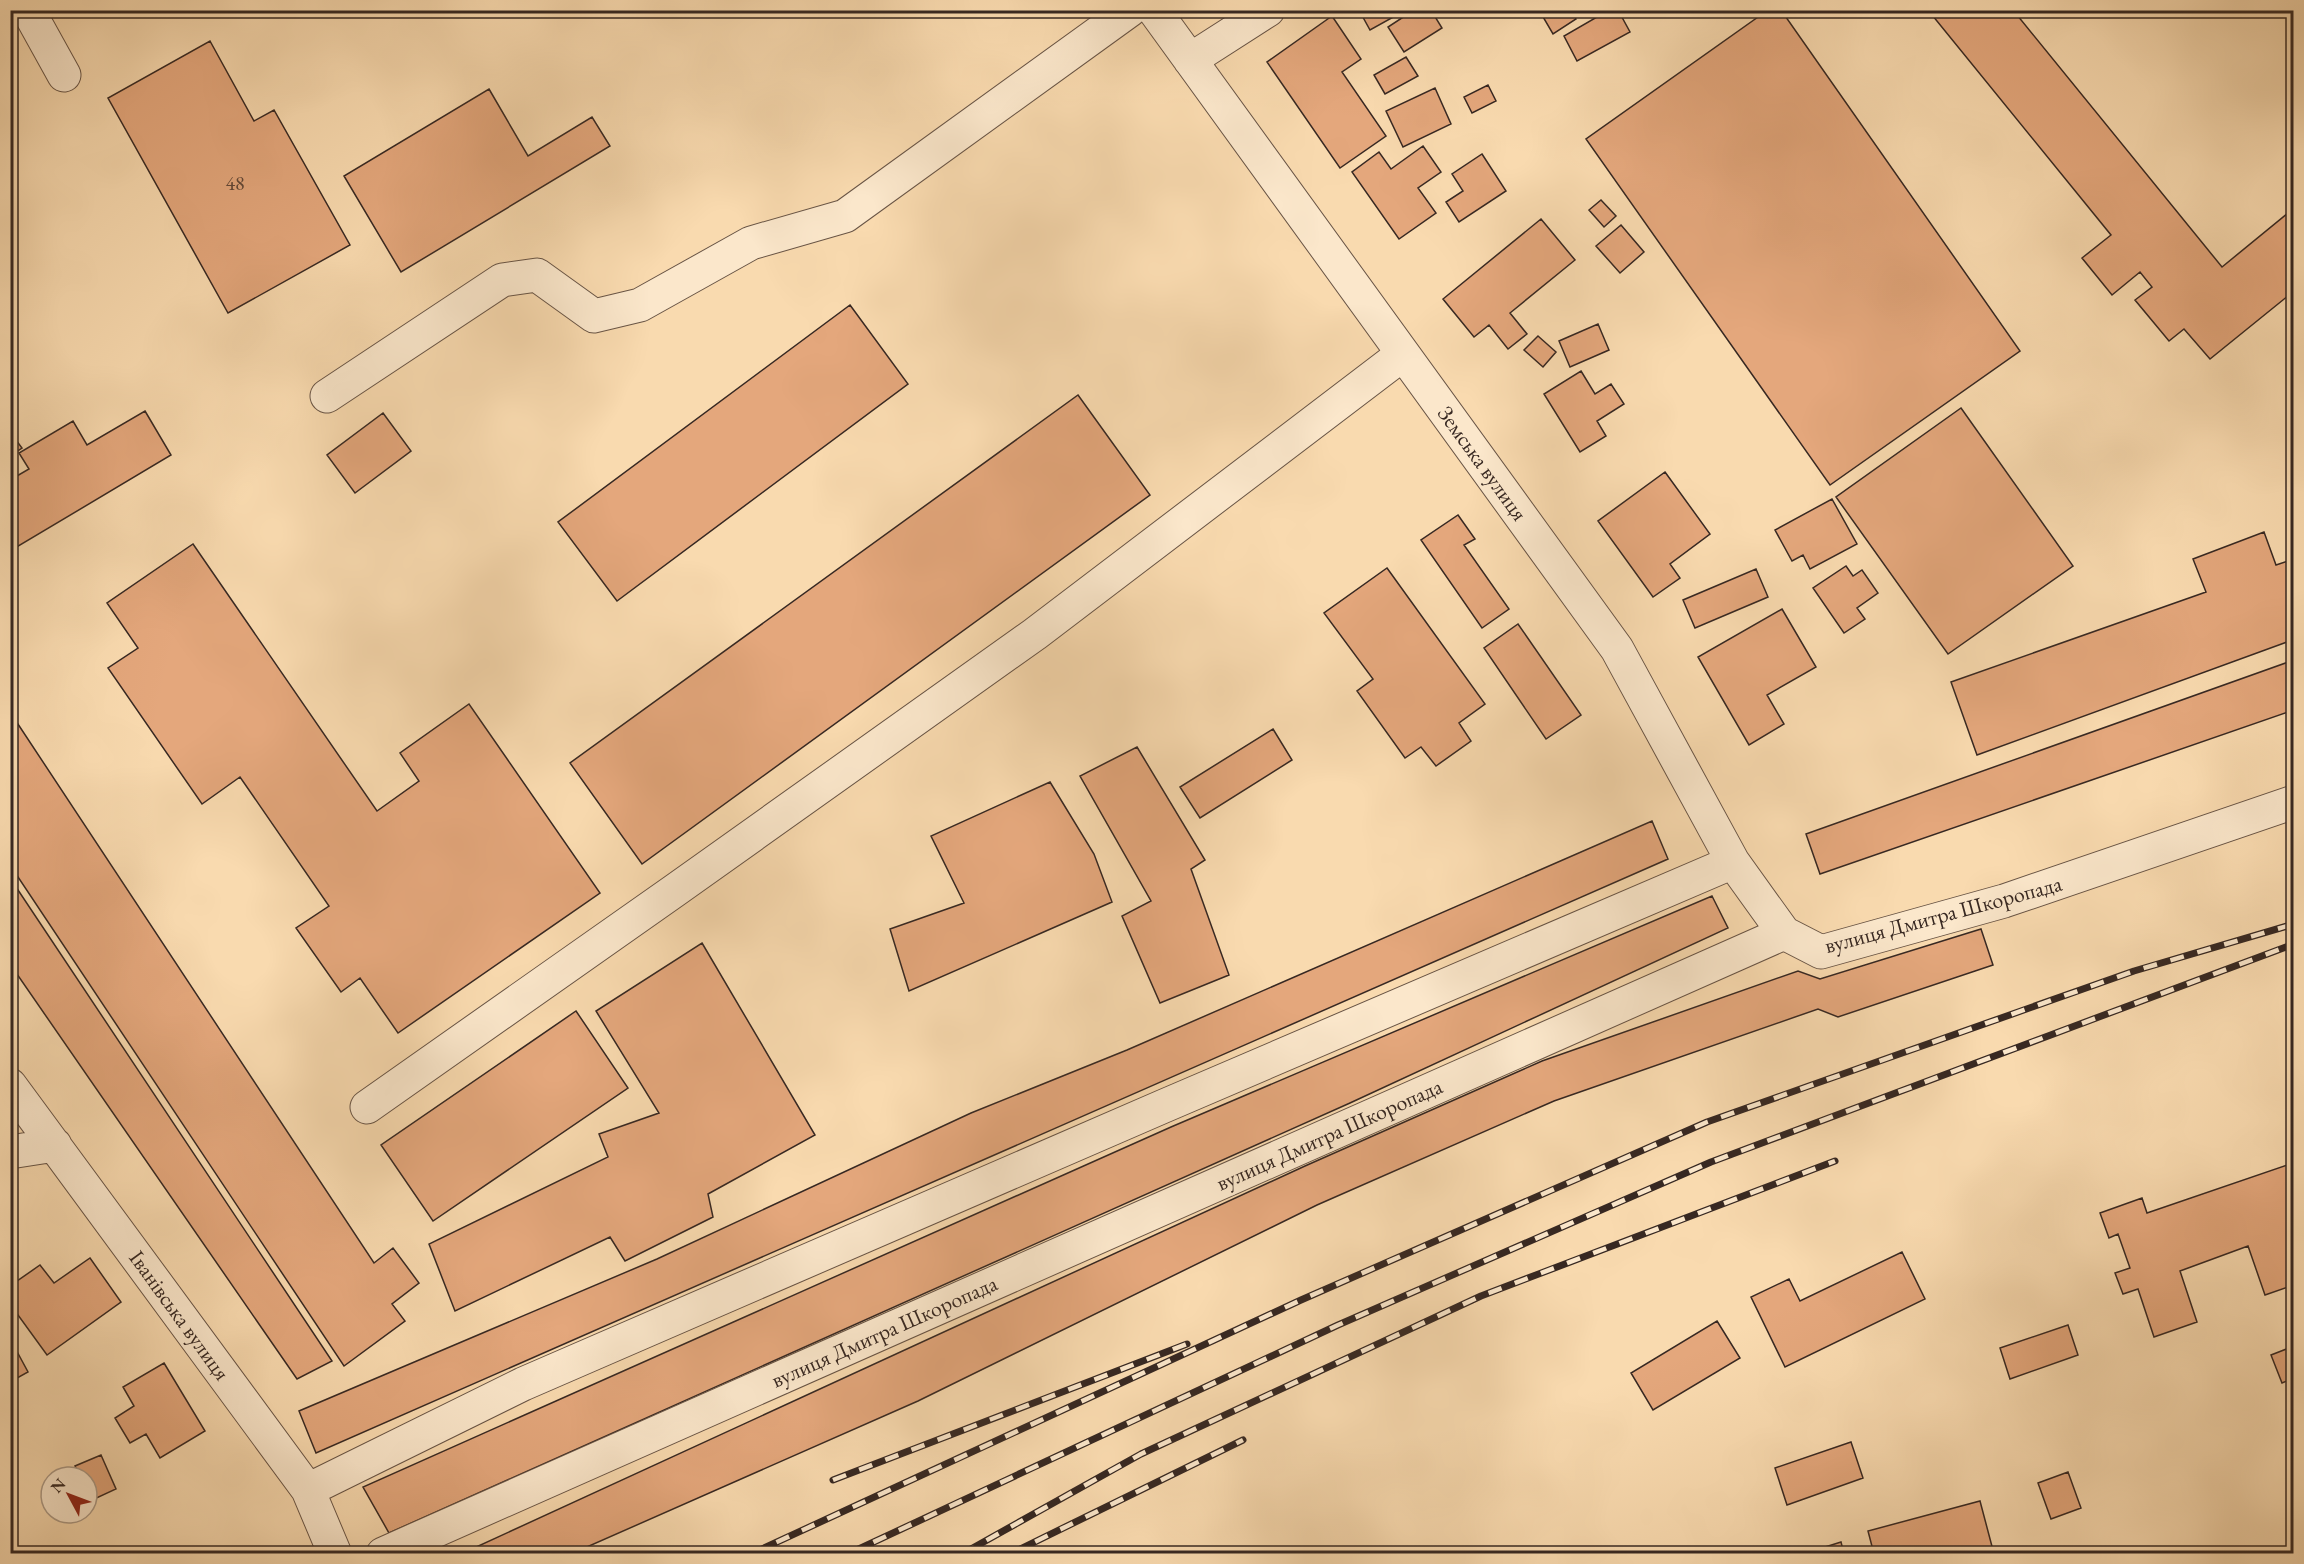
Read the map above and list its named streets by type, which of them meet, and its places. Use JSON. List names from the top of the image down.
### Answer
{
  "streets": {
    "street": ["Земська вулиця", "вулиця Дмитра Шкоропада", "Іванівська вулиця"]
  },
  "crossings": [
    ["Земська вулиця", "вулиця Дмитра Шкоропада"]
  ],
  "house_numbers": ["48"],
  "north": "top left"
}
